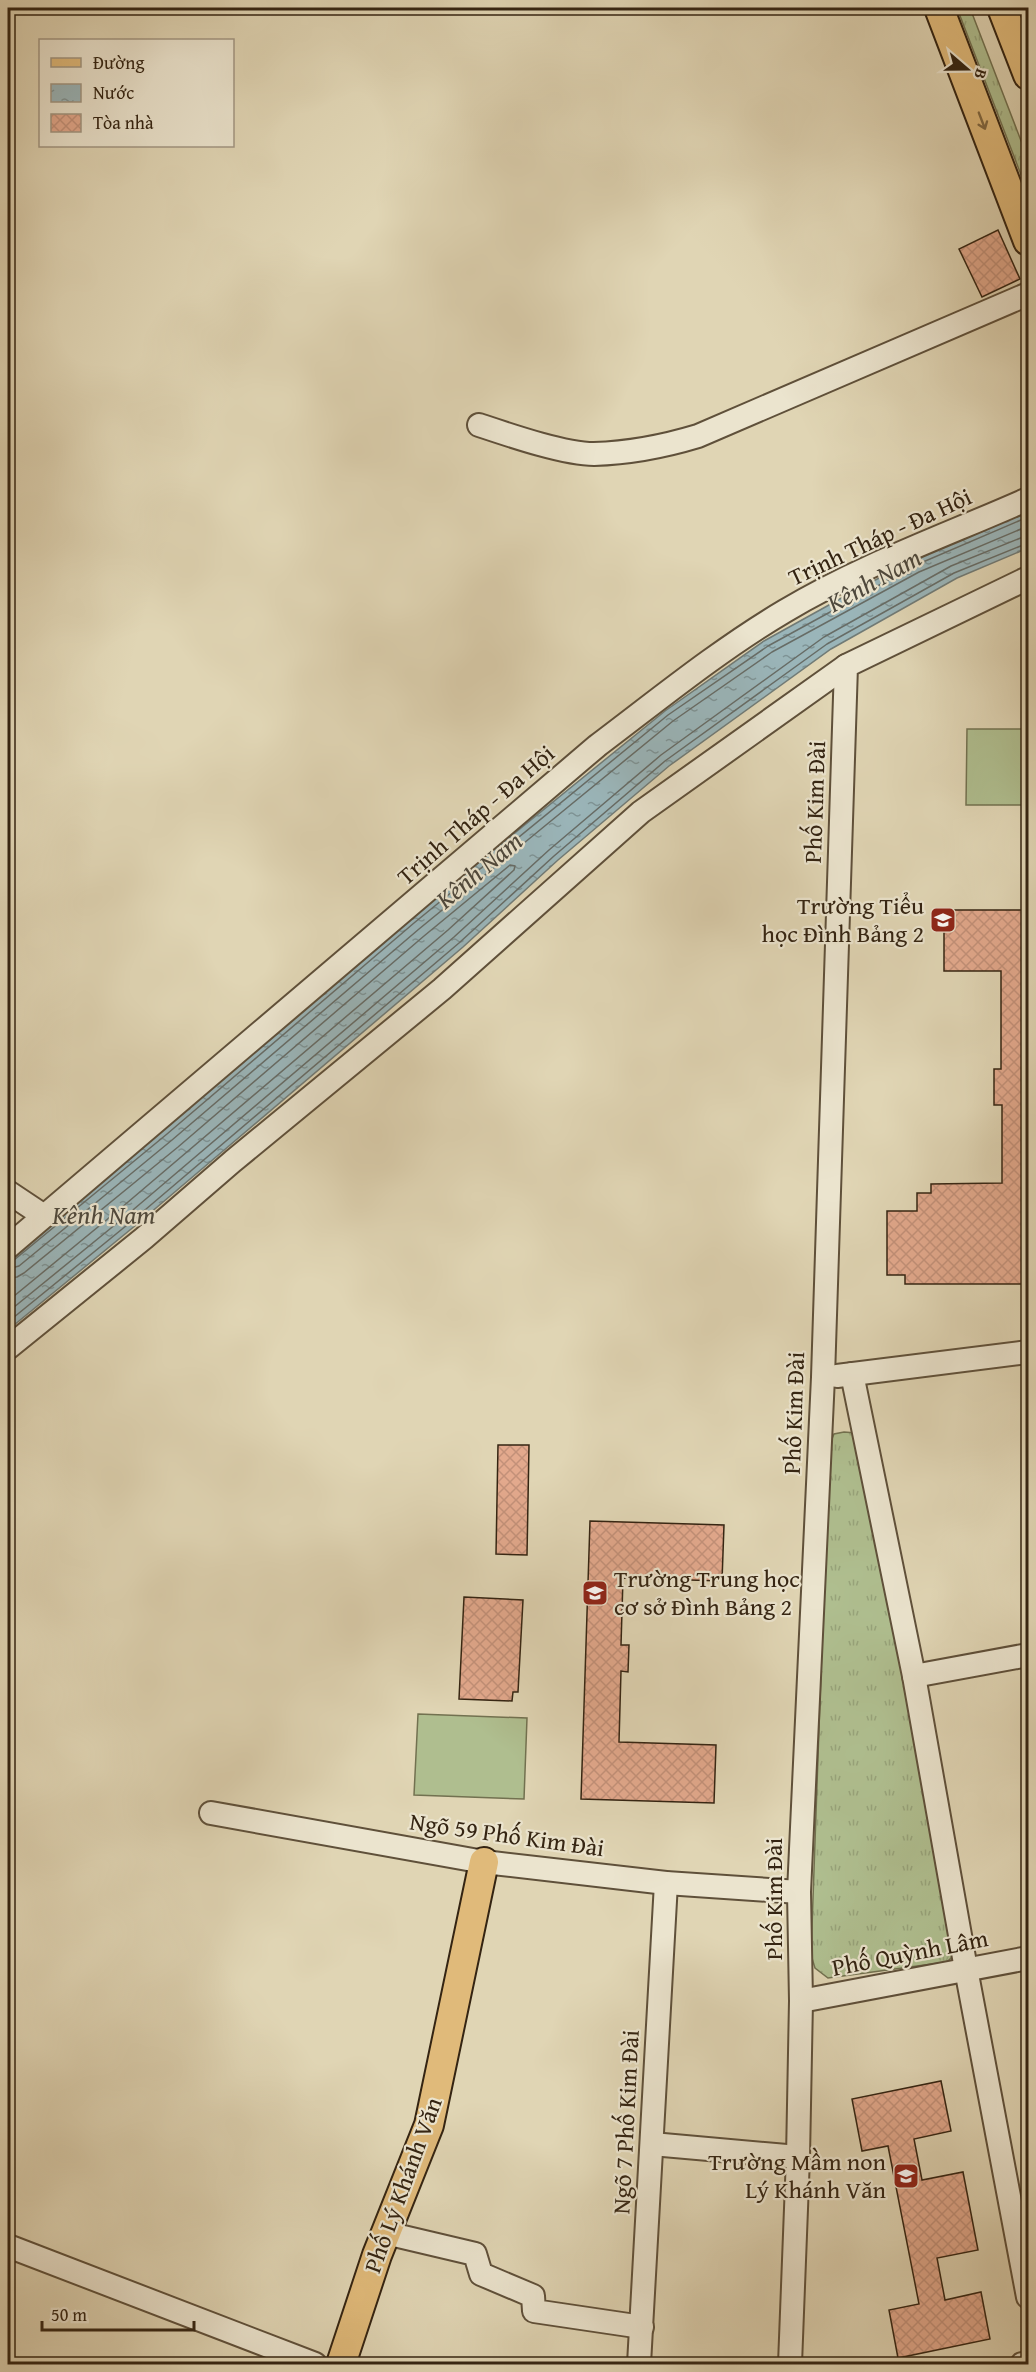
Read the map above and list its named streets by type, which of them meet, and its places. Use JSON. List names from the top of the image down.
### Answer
{
  "streets": {
    "main road": ["Phố Lý Khánh Văn"],
    "street": [
      "Trịnh Tháp - Đa Hội",
      "Phố Kim Đài",
      "Ngõ 59 Phố Kim Đài",
      "Phố Quỳnh Lâm",
      "Ngõ 7 Phố Kim Đài"
    ]
  },
  "crossings": [
    ["Phố Kim Đài", "Ngõ 59 Phố Kim Đài"],
    ["Phố Kim Đài", "Phố Quỳnh Lâm"],
    ["Ngõ 59 Phố Kim Đài", "Ngõ 7 Phố Kim Đài"],
    ["Ngõ 59 Phố Kim Đài", "Phố Lý Khánh Văn"]
  ],
  "water": ["Kênh Nam"],
  "places": {
    "school or university": ["Trường Tiểu học Đình Bảng 2", "Trường Trung học cơ sở Đình Bảng 2", "Trường Mầm non Lý Khánh Văn"]
  },
  "legend": ["Đường", "Nước", "Tòa nhà"],
  "scale_bar": "50 m",
  "north": "right"
}
